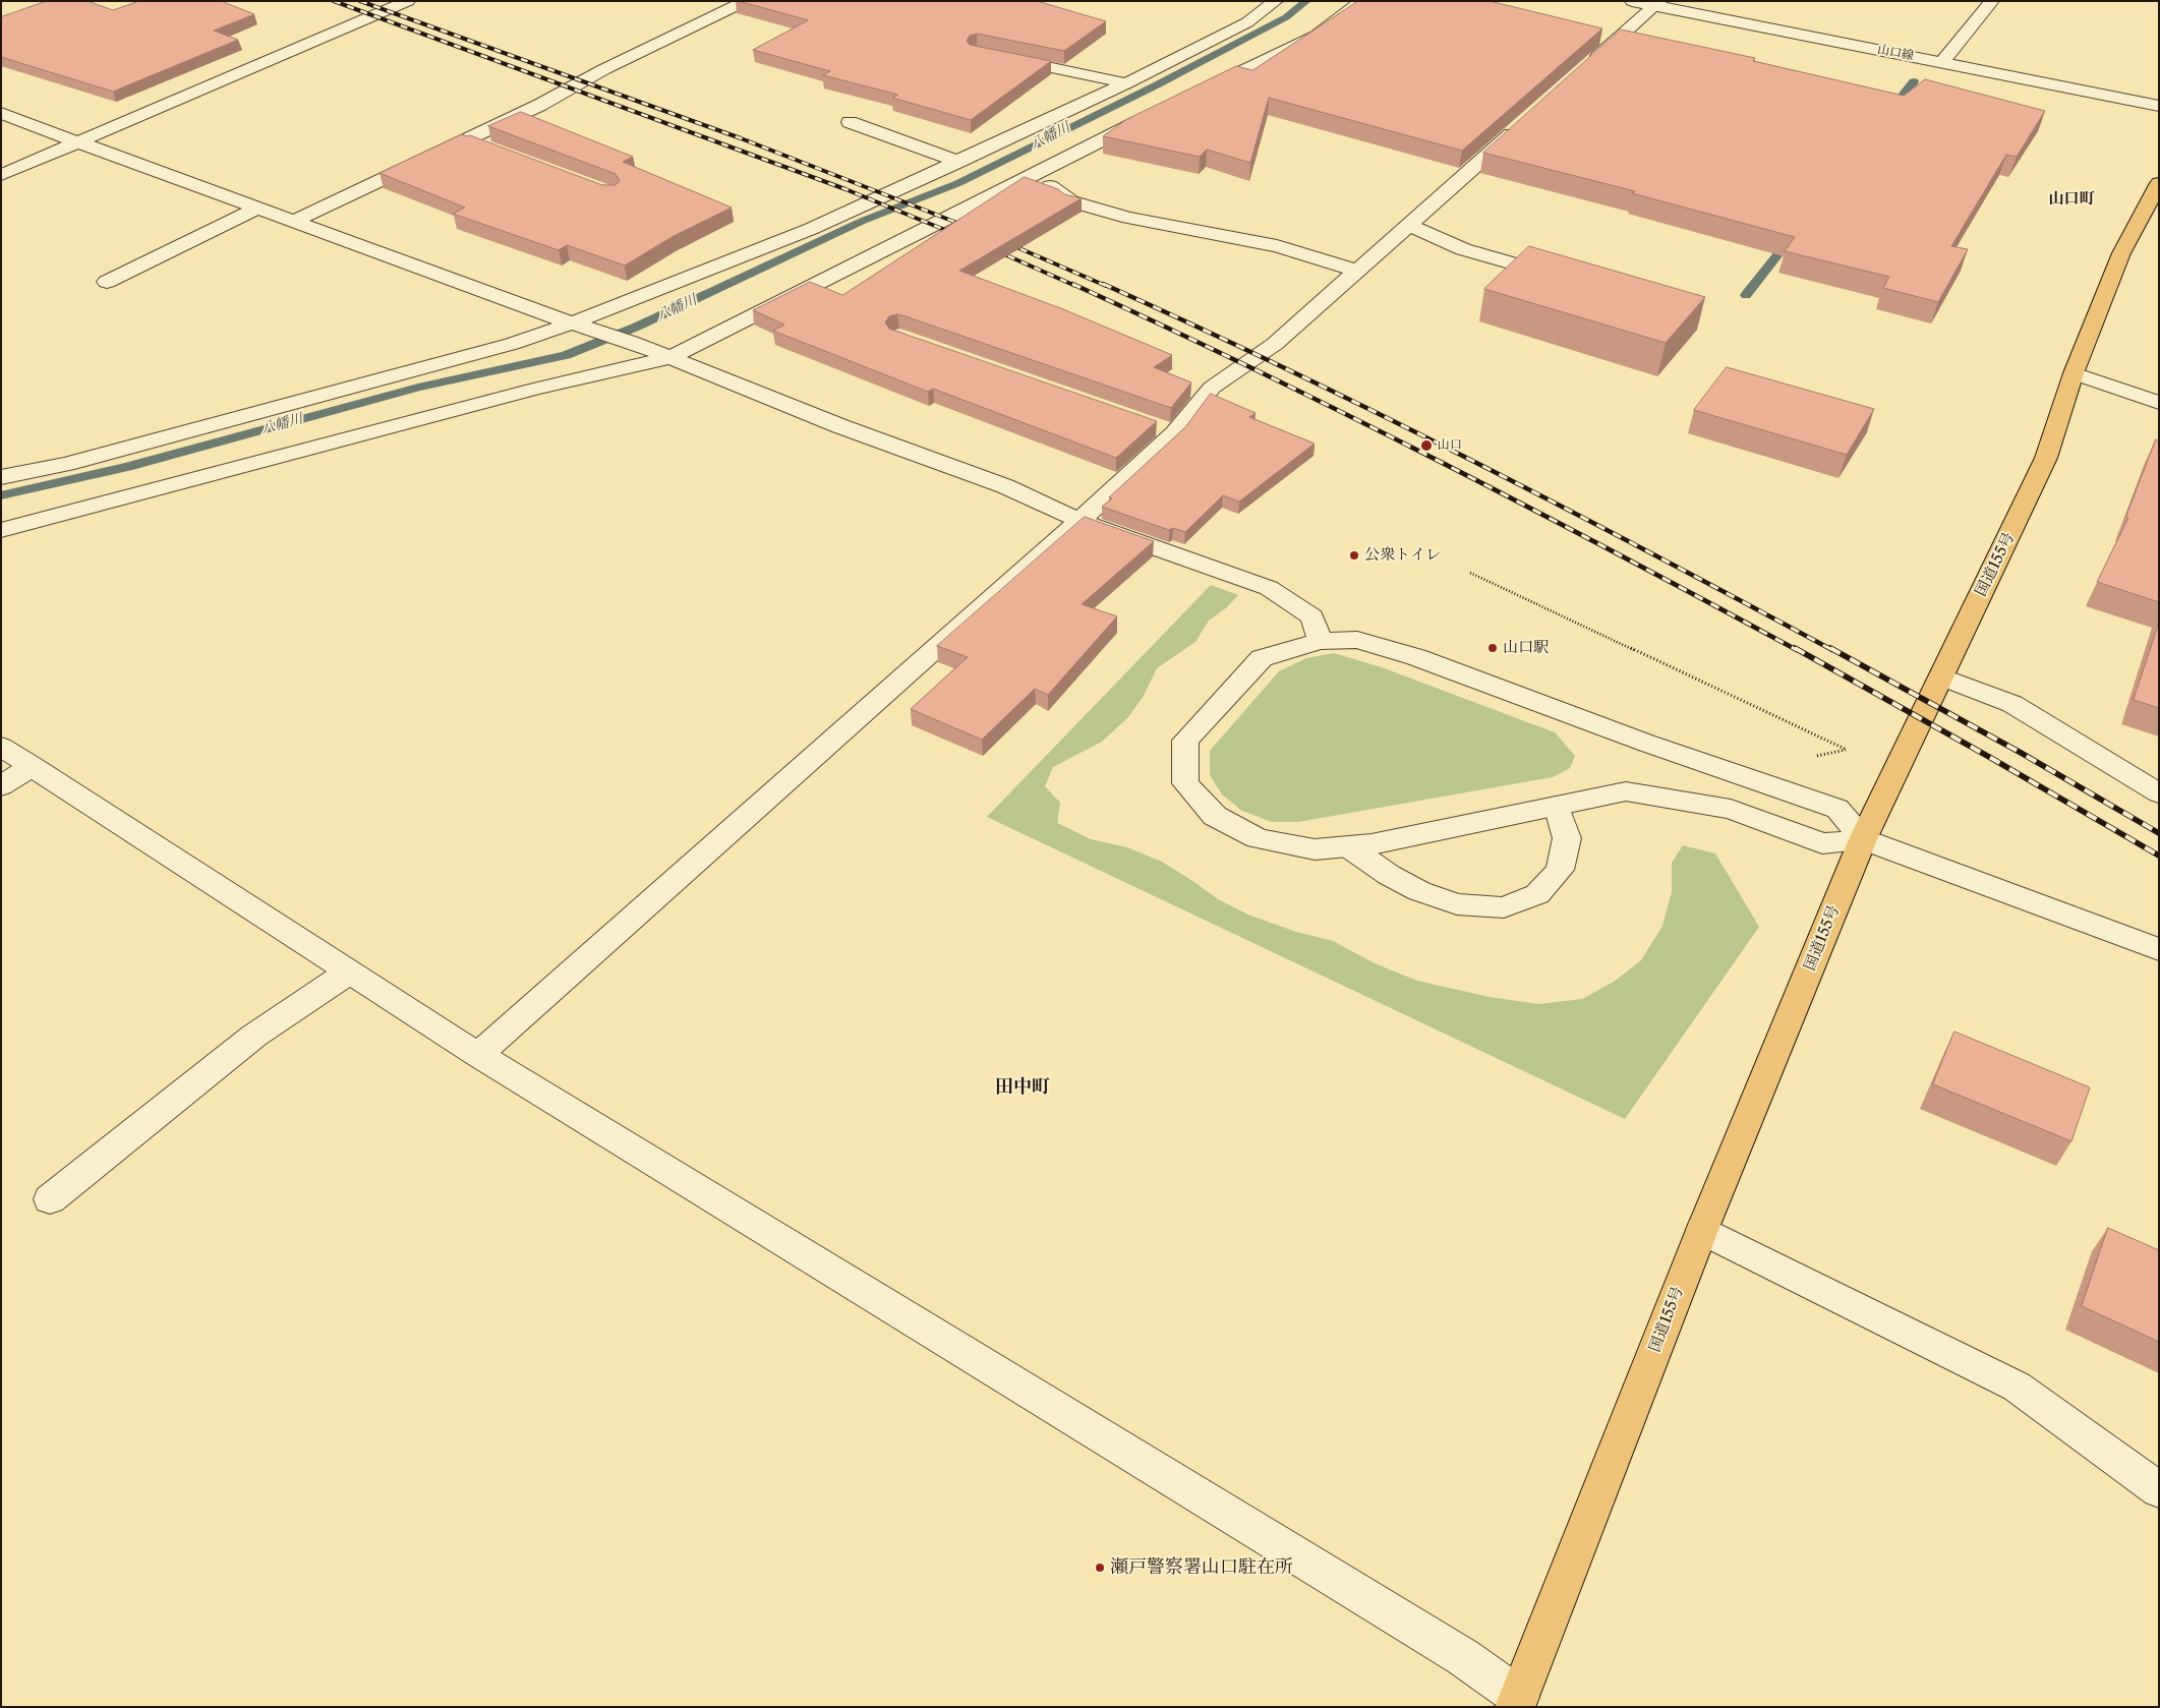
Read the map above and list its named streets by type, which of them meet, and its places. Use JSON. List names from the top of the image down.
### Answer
{
  "streets": {
    "highway": ["国道155号"],
    "street": ["山口線"]
  },
  "districts": ["山口町", "田中町"],
  "water": ["八幡川"],
  "places": [
    "山口",
    "公衆トイレ",
    "山口駅",
    "瀬戸警察署山口駐在所"
  ]
}
